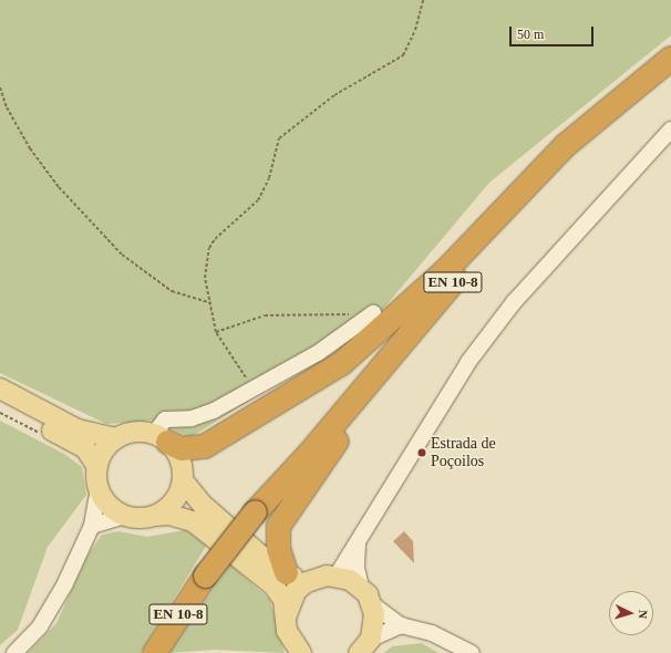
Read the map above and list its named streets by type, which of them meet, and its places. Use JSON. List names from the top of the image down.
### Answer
{
  "streets": {
    "highway": ["EN 10-8"]
  },
  "places": ["Estrada de Poçoilos"],
  "scale_bar": "50 m",
  "north": "right"
}
